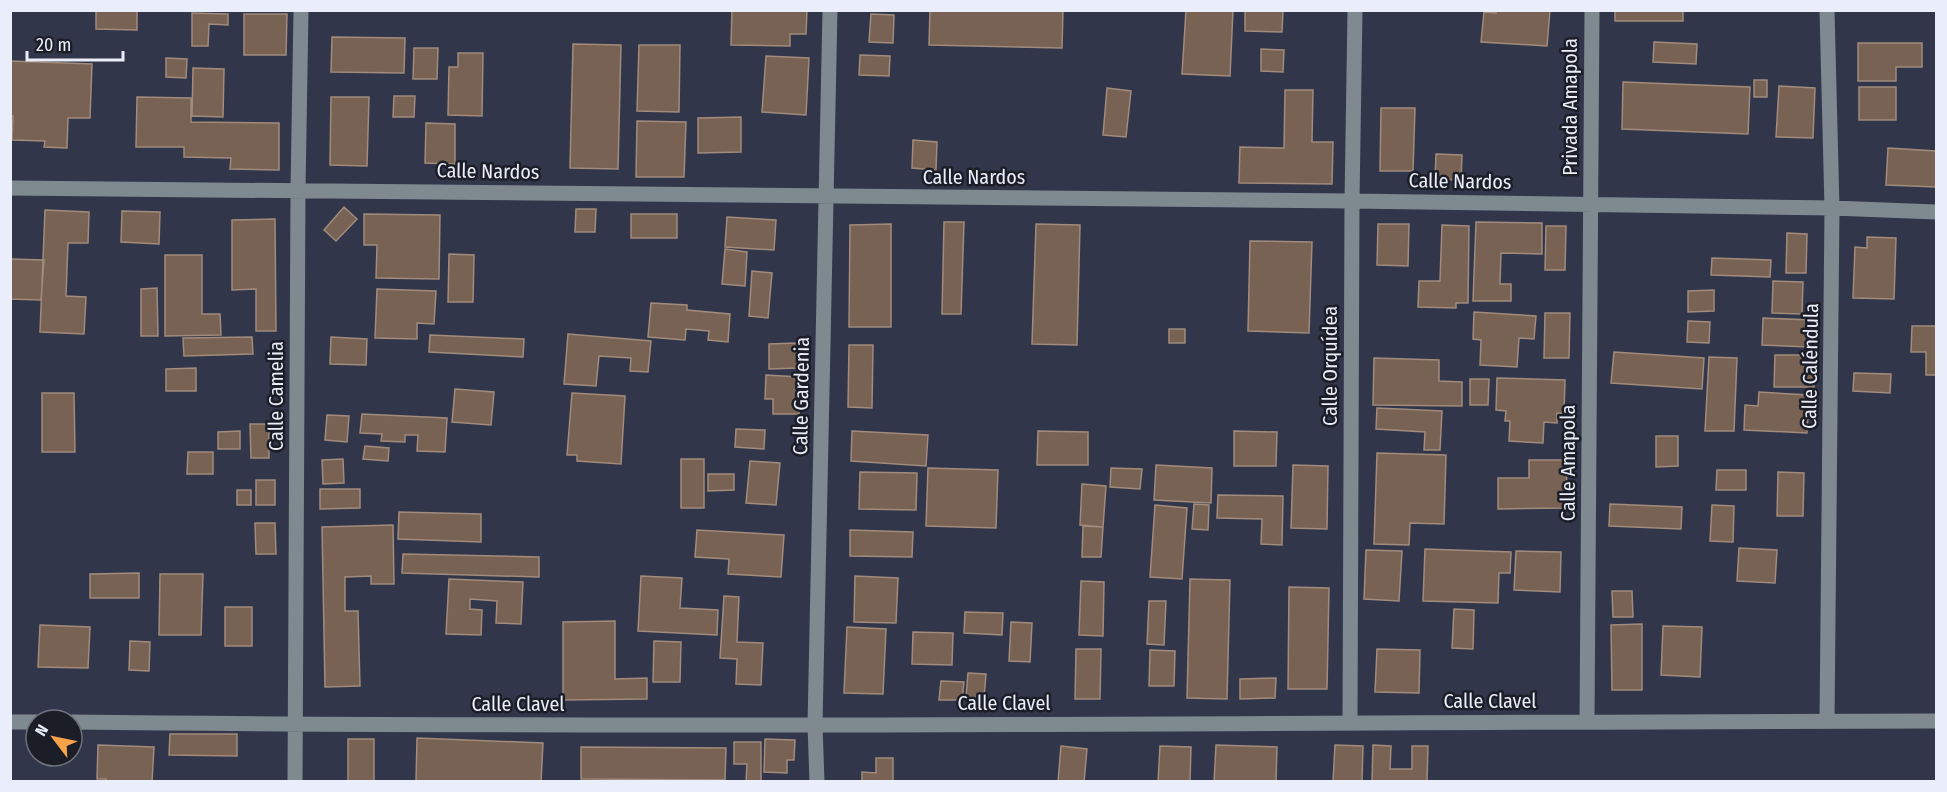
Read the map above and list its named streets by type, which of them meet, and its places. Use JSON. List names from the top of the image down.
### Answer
{
  "streets": {
    "street": [
      "Privada Amapola",
      "Calle Nardos",
      "Calle Orquídea",
      "Calle Caléndula",
      "Calle Camelia",
      "Calle Gardenia",
      "Calle Amapola",
      "Calle Clavel"
    ]
  },
  "crossings": [
    ["Privada Amapola", "Calle Nardos"],
    ["Privada Amapola", "Calle Amapola"],
    ["Calle Nardos", "Calle Orquídea"],
    ["Calle Nardos", "Calle Caléndula"],
    ["Calle Nardos", "Calle Camelia"],
    ["Calle Nardos", "Calle Gardenia"],
    ["Calle Nardos", "Calle Amapola"],
    ["Calle Orquídea", "Calle Clavel"],
    ["Calle Caléndula", "Calle Clavel"],
    ["Calle Camelia", "Calle Clavel"],
    ["Calle Gardenia", "Calle Clavel"],
    ["Calle Amapola", "Calle Clavel"]
  ],
  "scale_bar": "20 m",
  "north": "top left"
}
